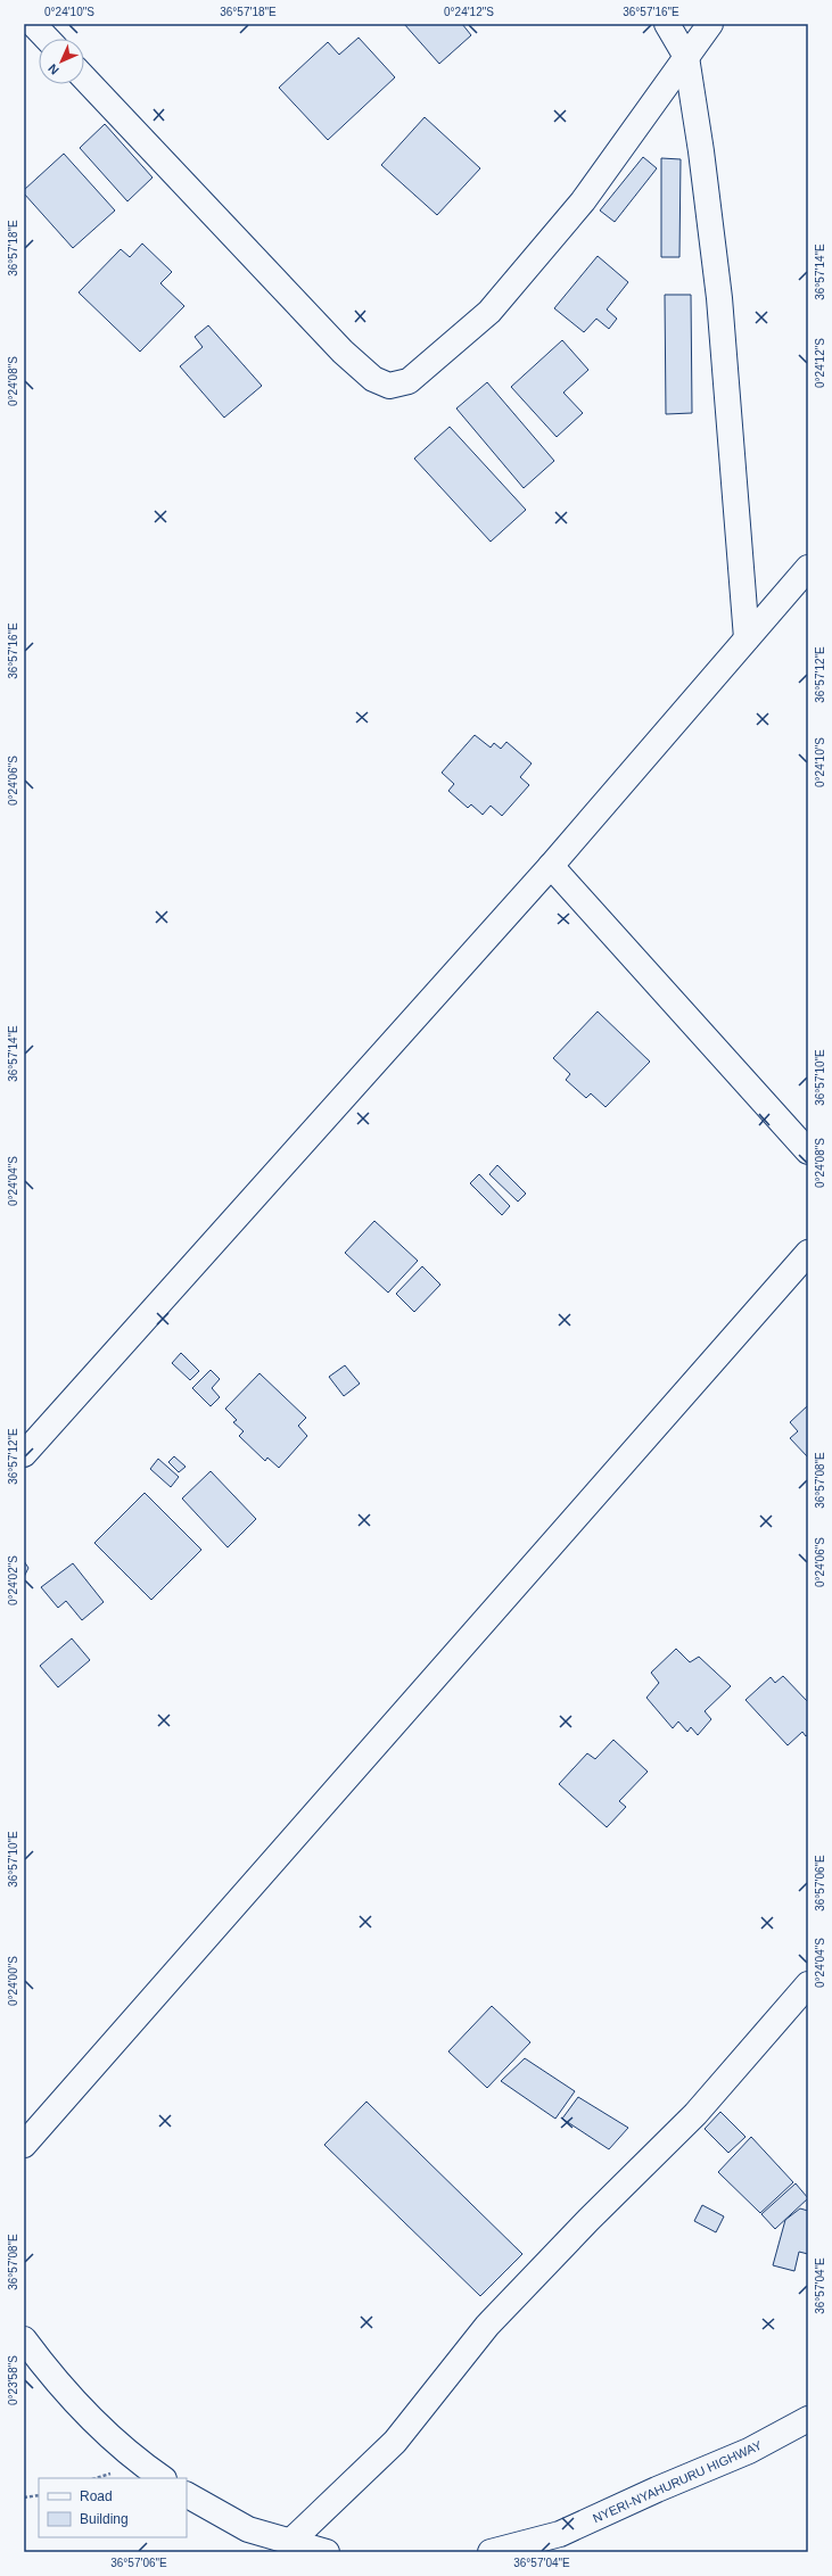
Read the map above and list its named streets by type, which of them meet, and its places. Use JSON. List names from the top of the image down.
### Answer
{
  "streets": {
    "main road": ["NYERI-NYAHURURU HIGHWAY"]
  },
  "legend": ["Road", "Building"],
  "north": "bottom left",
  "coordinates": [
    "0°24'10\"S",
    "36°57'18\"E",
    "0°24'12\"S",
    "36°57'16\"E",
    "36°57'14\"E",
    "0°24'08\"S",
    "36°57'12\"E",
    "0°24'06\"S",
    "36°57'10\"E",
    "0°24'04\"S",
    "36°57'08\"E",
    "0°24'02\"S",
    "36°57'06\"E",
    "0°24'00\"S",
    "36°57'04\"E",
    "0°23'58\"S"
  ]
}
